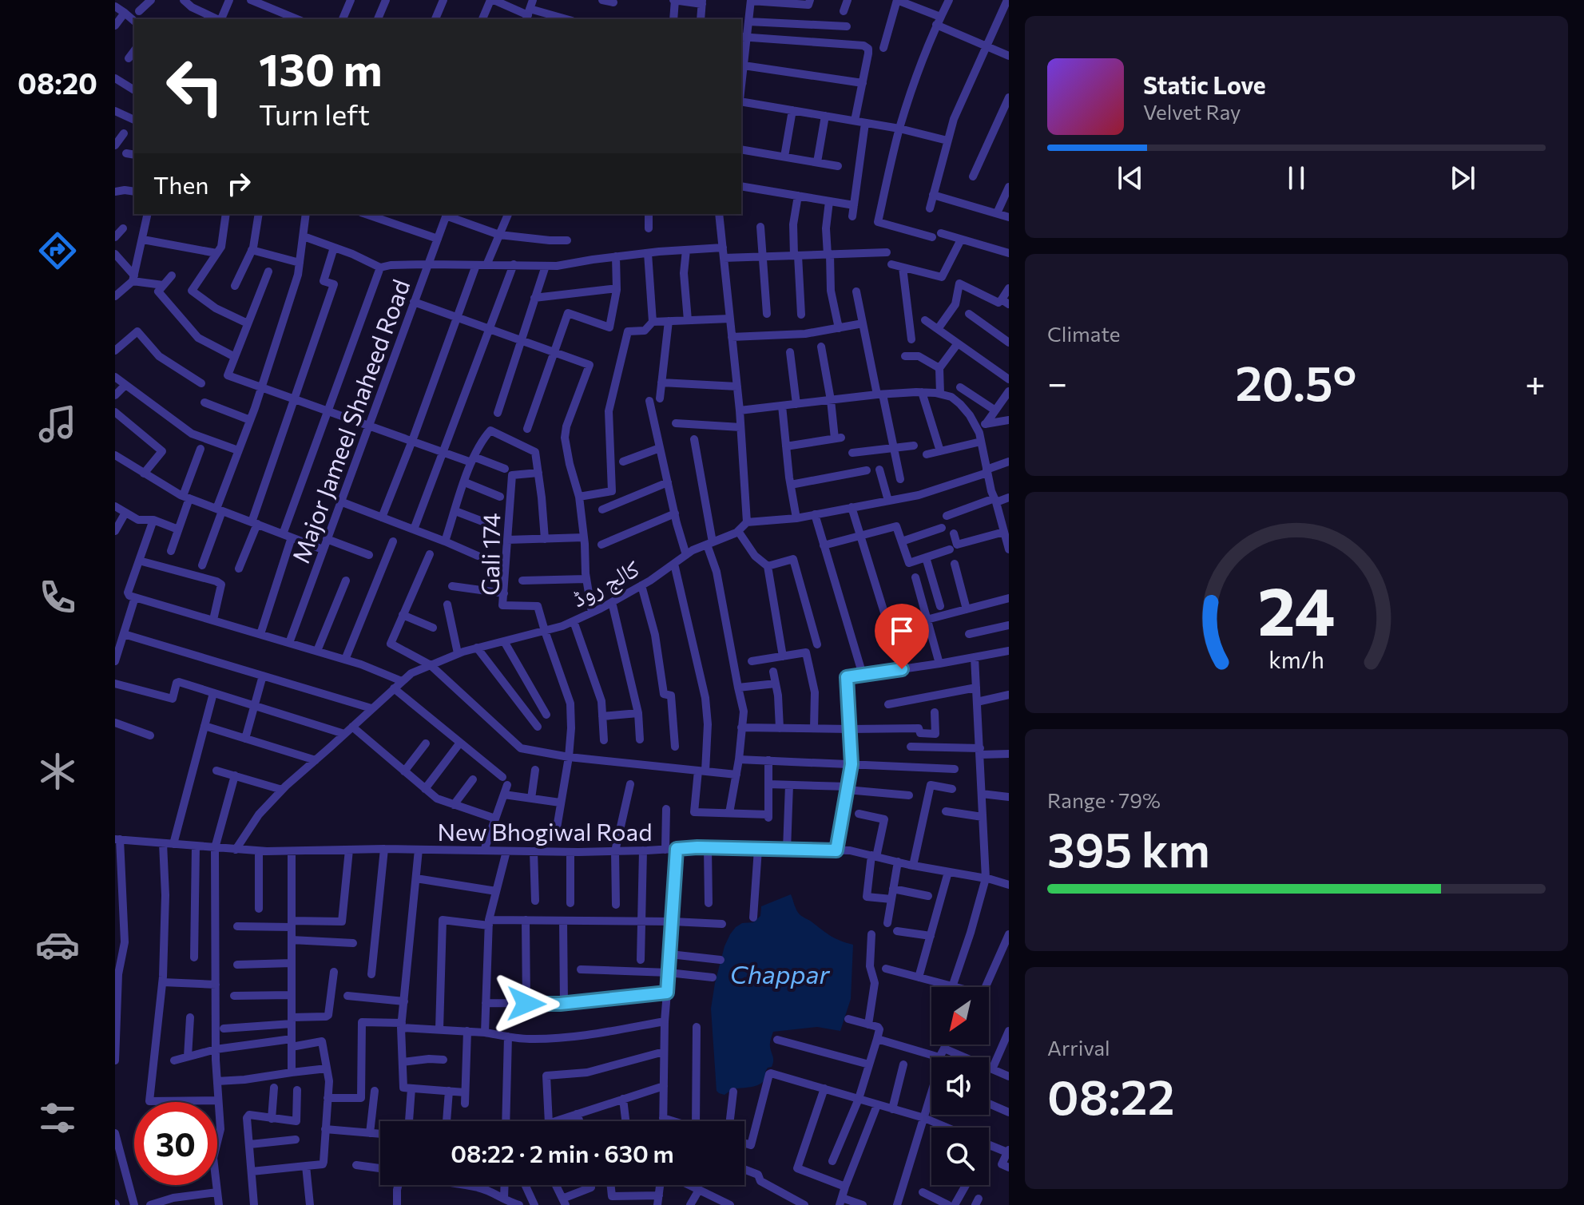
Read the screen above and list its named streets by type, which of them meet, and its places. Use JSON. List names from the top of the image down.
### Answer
{
  "streets": {
    "street": [
      "Major Jameel Shaheed Road",
      "Gali 174",
      "کالج روڈ",
      "New Bhogiwal Road"
    ]
  },
  "crossings": [
    ["Gali 174", "کالج روڈ"],
    ["کالج روڈ", "New Bhogiwal Road"]
  ],
  "water": ["Chappar"],
  "north": "bottom left",
  "page": {
    "tabs": "08:20",
    "turn": ["130 m", "Turn left"],
    "song": ["Static Love", "Velvet Ray"],
    "then": "Then",
    "tile": [
      "Climate",
      ["Range · 79%", "395 km"],
      ["Arrival", "08:22"]
    ],
    "heat": ["−", "20.5°", "+"],
    "limit": "30",
    "trip": "08:22 · 2 min · 630 m",
    "gauge": ["24", "km/h"]
  }
}
